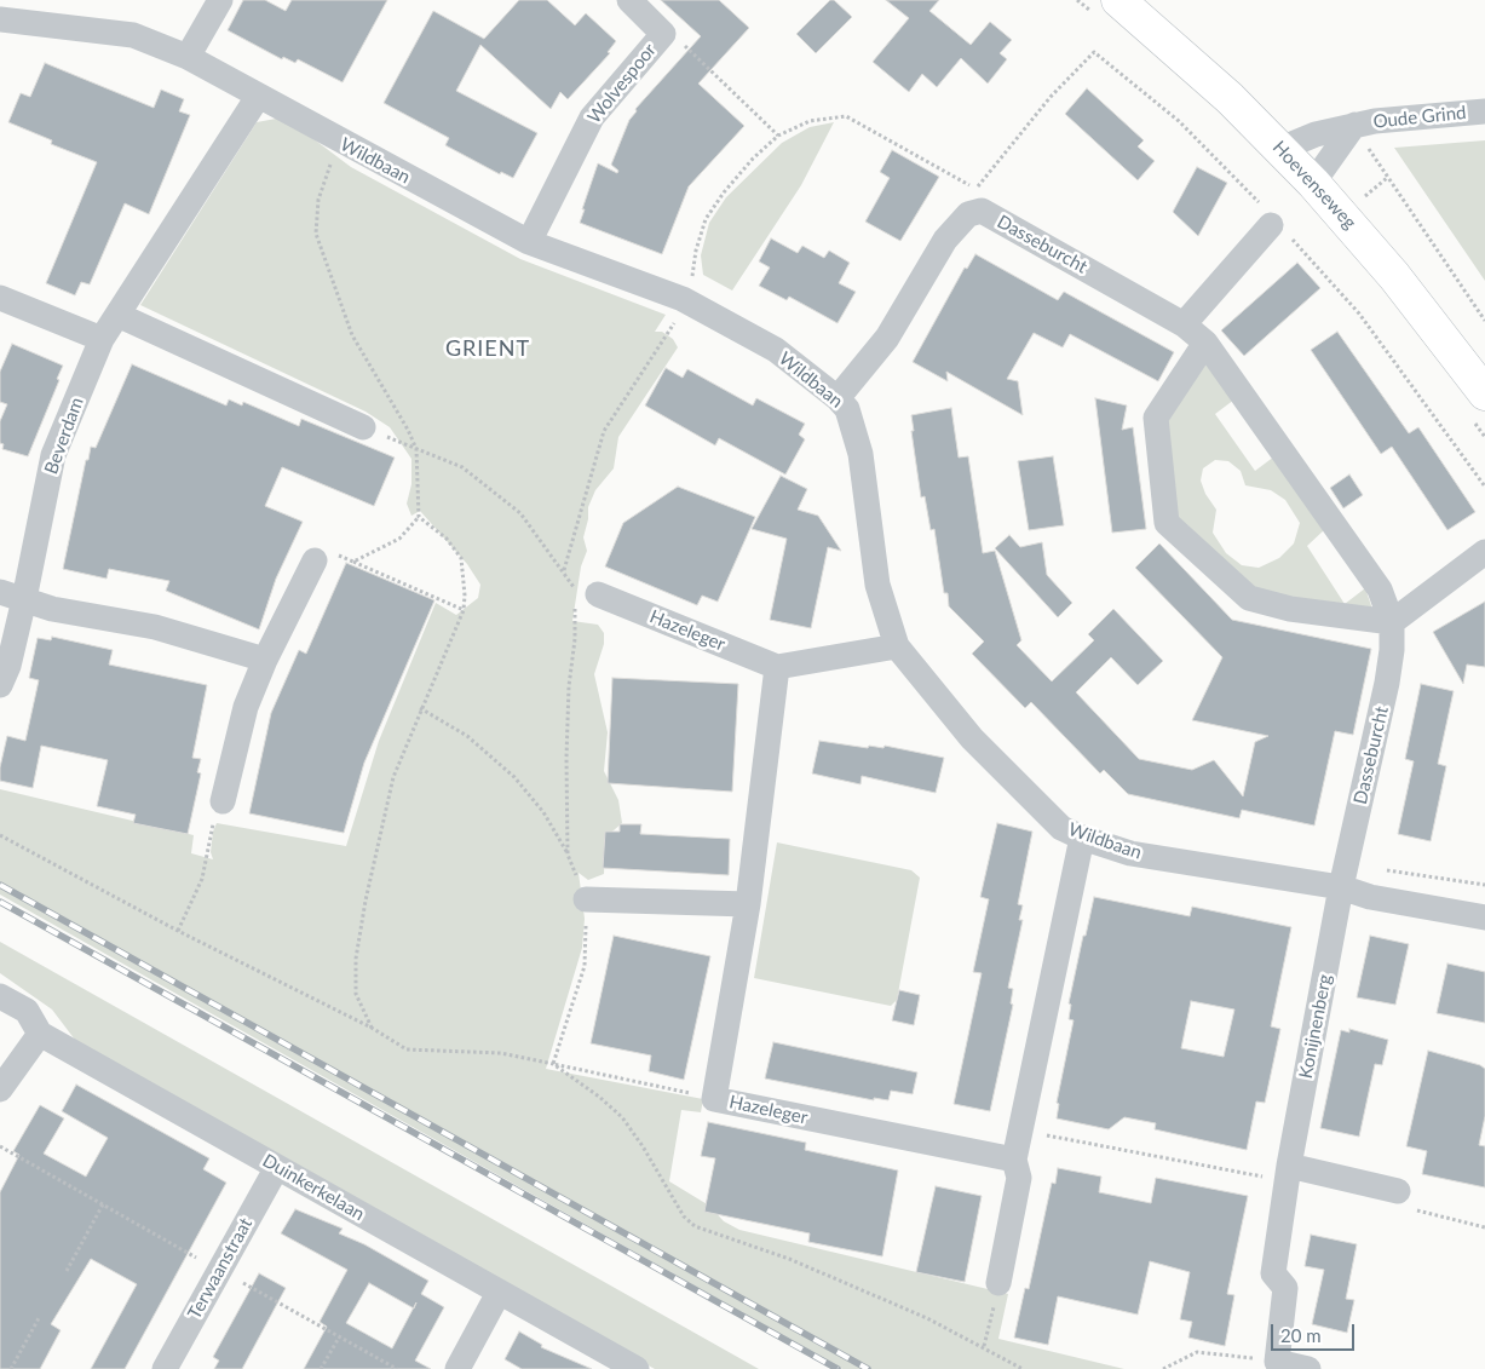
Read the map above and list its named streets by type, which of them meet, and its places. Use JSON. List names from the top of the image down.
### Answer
{
  "streets": {
    "main road": ["Hoevenseweg"],
    "street": [
      "Wolvespoor",
      "Oude Grind",
      "Wildbaan",
      "Dasseburcht",
      "Beverdam",
      "Hazeleger",
      "Konijnenberg",
      "Duinkerkelaan",
      "Terwaanstraat"
    ]
  },
  "crossings": [
    ["Wolvespoor", "Wildbaan"],
    ["Oude Grind", "Hoevenseweg"],
    ["Wildbaan", "Dasseburcht"],
    ["Wildbaan", "Beverdam"],
    ["Wildbaan", "Konijnenberg"],
    ["Dasseburcht", "Konijnenberg"],
    ["Duinkerkelaan", "Terwaanstraat"]
  ],
  "districts": ["GRIENT"],
  "scale_bar": "20 m"
}
